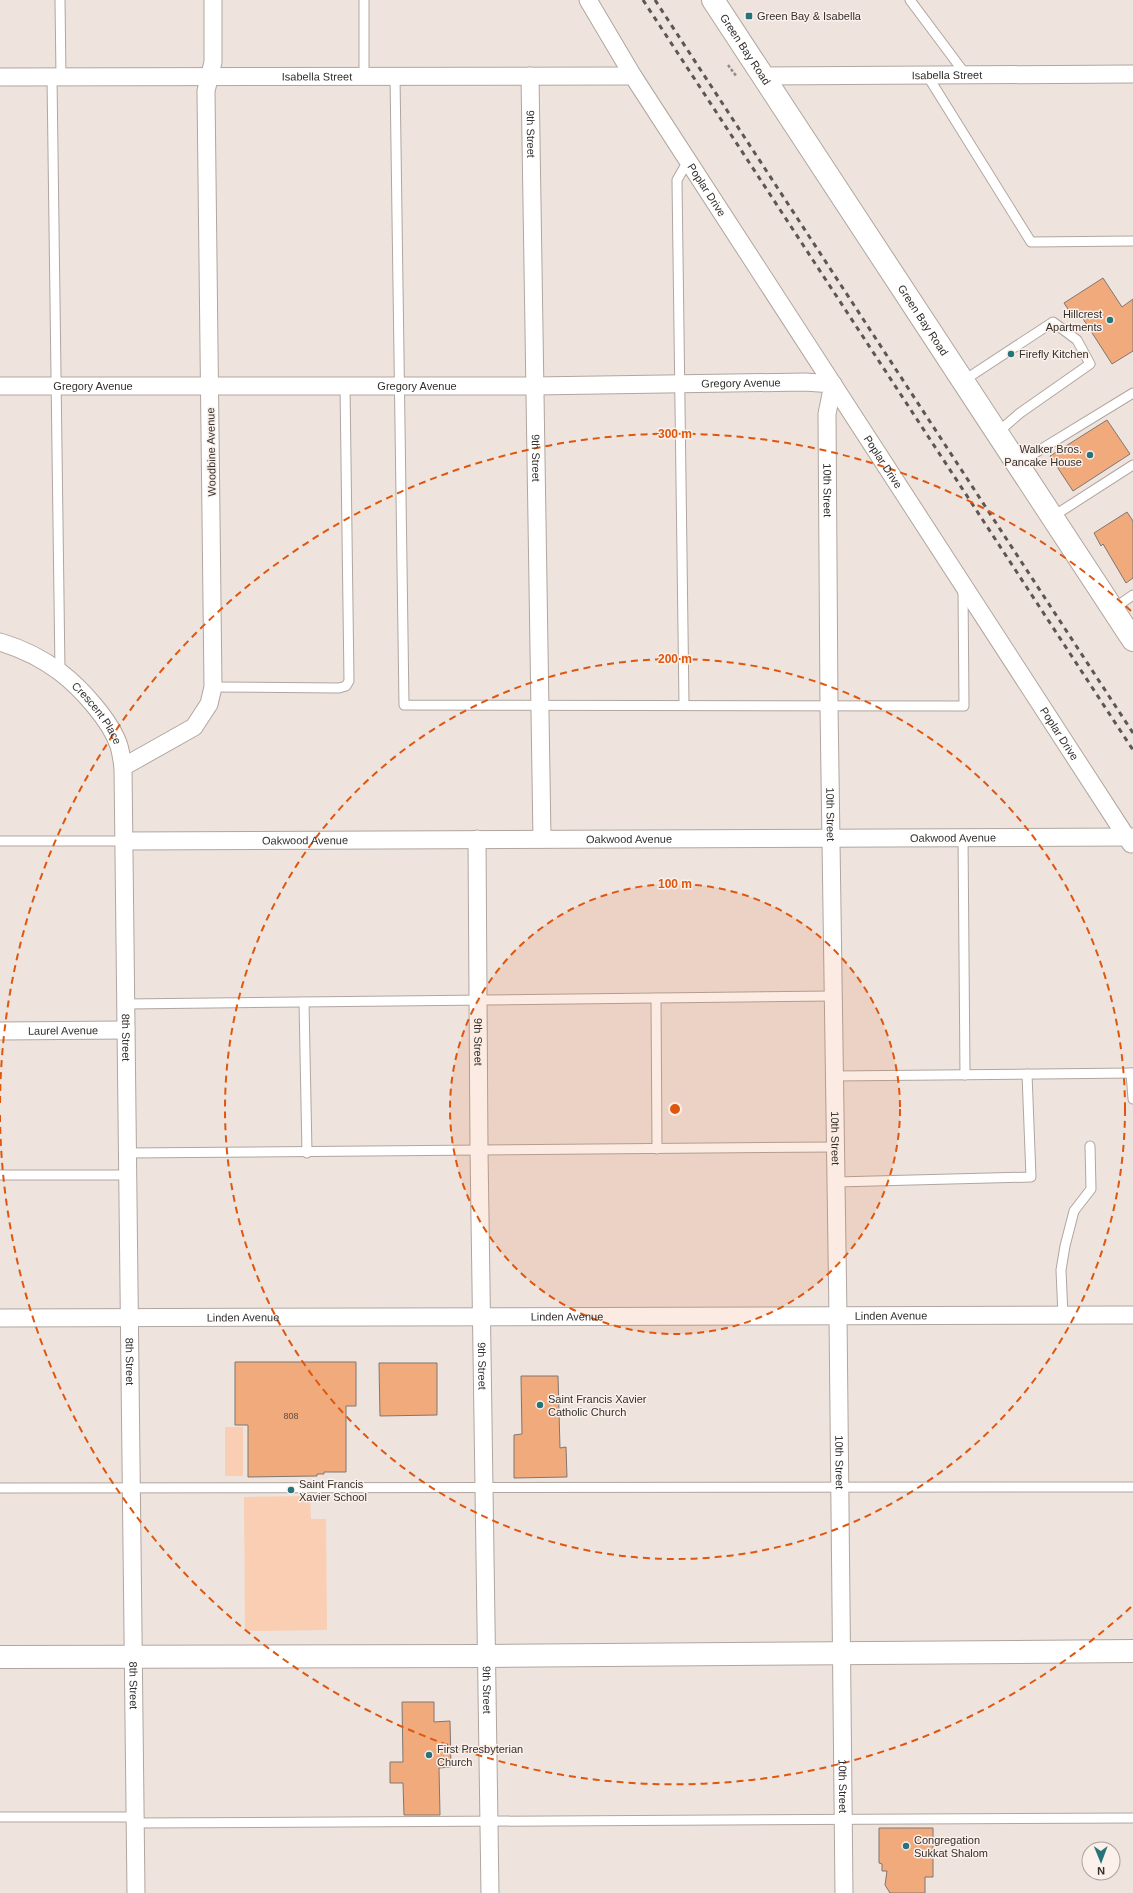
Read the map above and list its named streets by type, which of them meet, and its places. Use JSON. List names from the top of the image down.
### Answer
{
  "streets": {
    "street": [
      "Green Bay Road",
      "Isabella Street",
      "9th Street",
      "Poplar Drive",
      "Gregory Avenue",
      "Woodbine Avenue",
      "10th Street",
      "Crescent Place",
      "Oakwood Avenue",
      "Laurel Avenue",
      "8th Street",
      "Linden Avenue"
    ]
  },
  "crossings": [
    ["Green Bay Road", "Isabella Street"],
    ["Isabella Street", "9th Street"],
    ["Isabella Street", "Poplar Drive"],
    ["Isabella Street", "Woodbine Avenue"],
    ["9th Street", "Gregory Avenue"],
    ["9th Street", "Oakwood Avenue"],
    ["9th Street", "Linden Avenue"],
    ["Poplar Drive", "Gregory Avenue"],
    ["Poplar Drive", "10th Street"],
    ["Poplar Drive", "Oakwood Avenue"],
    ["Gregory Avenue", "Woodbine Avenue"],
    ["Gregory Avenue", "10th Street"],
    ["Woodbine Avenue", "Crescent Place"],
    ["10th Street", "Oakwood Avenue"],
    ["10th Street", "Linden Avenue"],
    ["Crescent Place", "Oakwood Avenue"],
    ["Crescent Place", "8th Street"],
    ["Oakwood Avenue", "8th Street"],
    ["Laurel Avenue", "8th Street"],
    ["8th Street", "Linden Avenue"]
  ],
  "places": {
    "transit": ["Green Bay & Isabella"],
    "other": [
      "Hillcrest Apartments",
      "Firefly Kitchen",
      "Walker Bros. Pancake House",
      "Saint Francis Xavier Catholic Church",
      "Saint Francis Xavier School",
      "First Presbyterian Church",
      "Congregation Sukkat Shalom"
    ]
  },
  "house_numbers": ["808"],
  "north": "bottom",
  "rings": ["300 m", "200 m", "100 m"]
}
